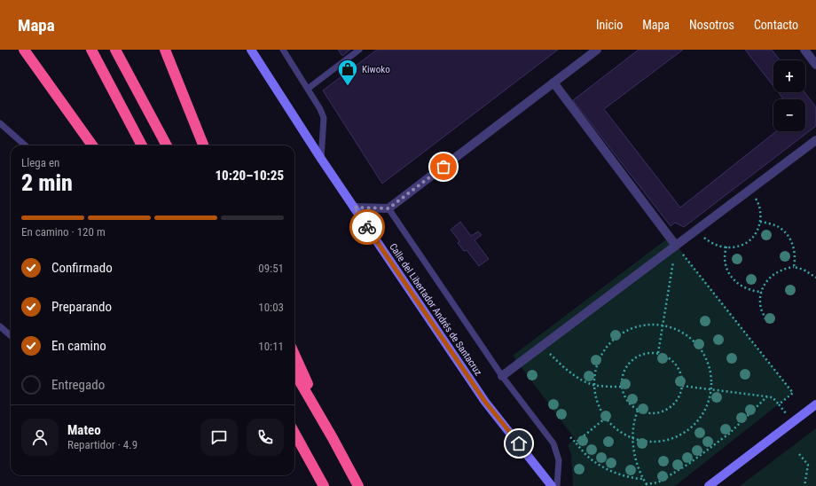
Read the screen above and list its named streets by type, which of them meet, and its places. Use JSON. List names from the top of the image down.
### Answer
{
  "streets": {
    "main road": ["Calle del Libertador Andrés de Santacruz"]
  },
  "places": {
    "shop": ["Kiwoko"]
  },
  "page": {
    "header": "Mapa",
    "nav": [
      "Inicio",
      "Mapa",
      "Nosotros",
      "Contacto"
    ],
    "map_buttons": ["+", "−"],
    "heading": ["2 min", "Llega en", "10:20–10:25"],
    "panel": ["Mateo", "Repartidor · 4.9"],
    "bar": "En camino · 120 m",
    "list": [
      ["Confirmado", "09:51"],
      ["Preparando", "10:03"],
      ["En camino", "10:11"],
      "Entregado"
    ]
  }
}
